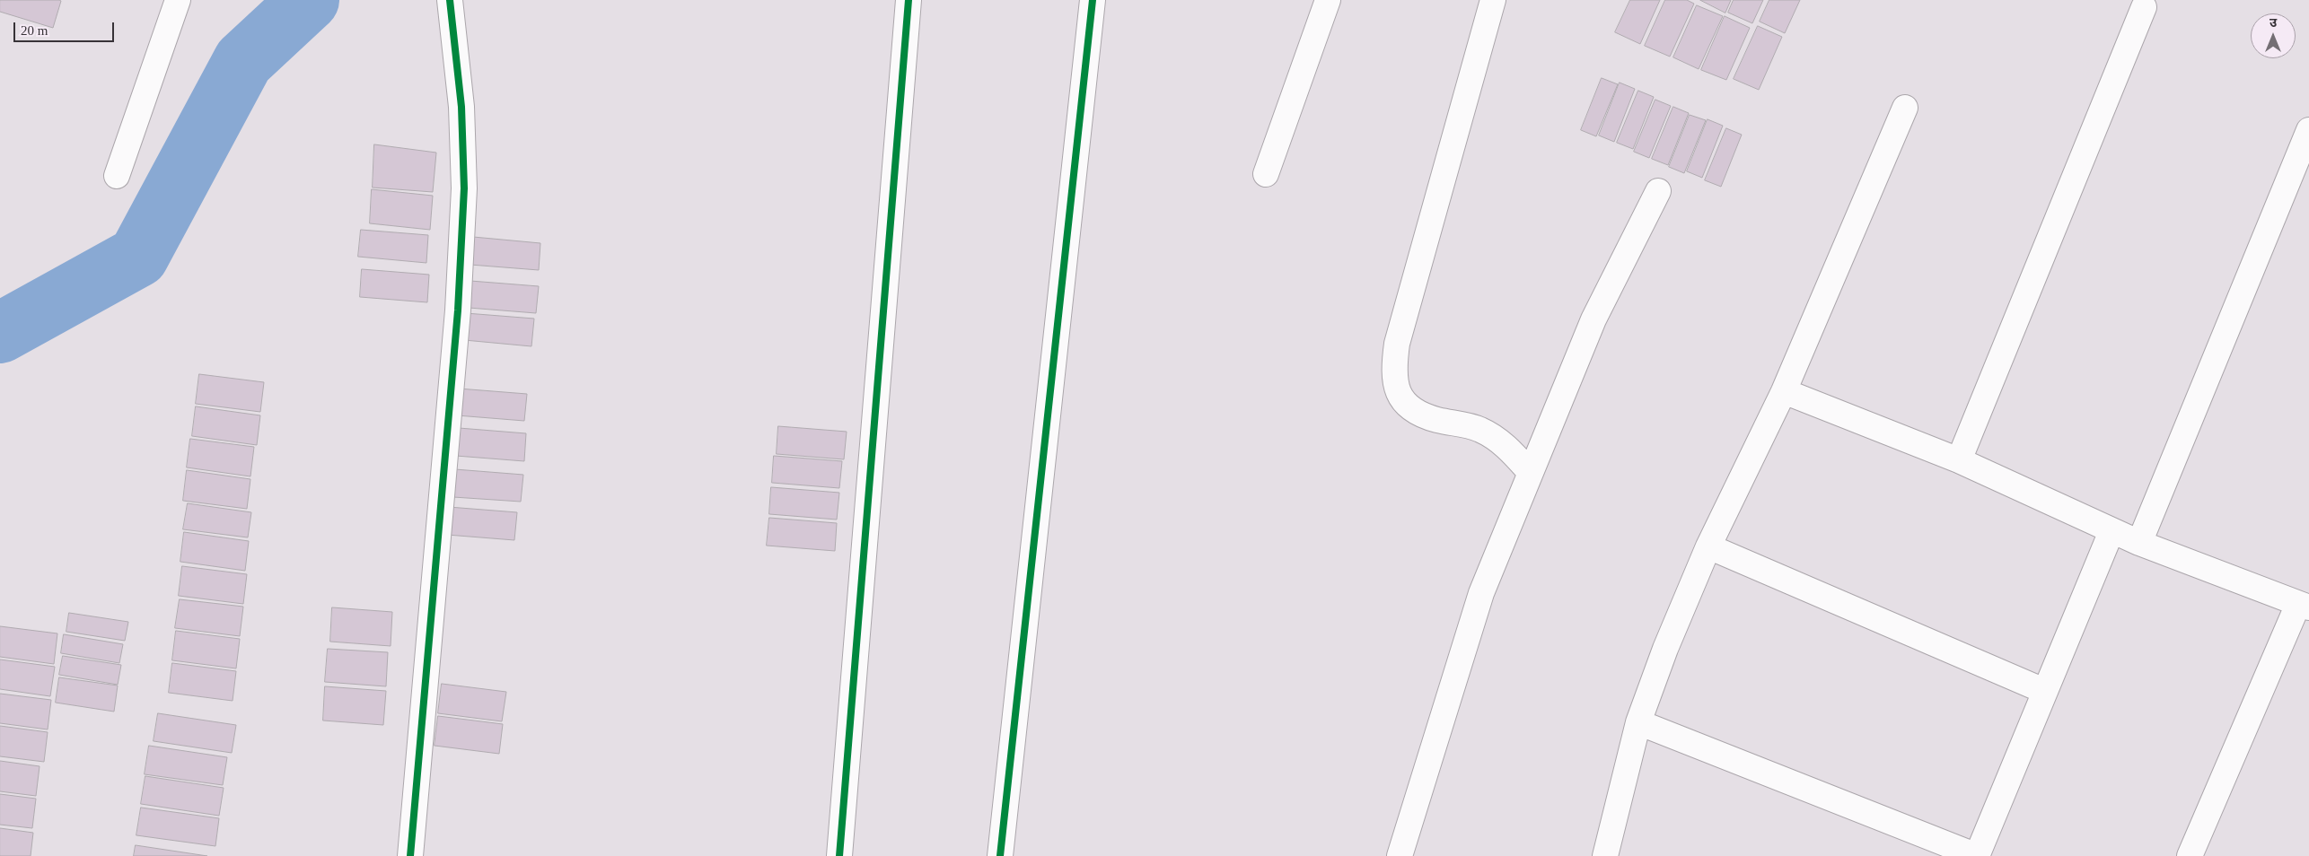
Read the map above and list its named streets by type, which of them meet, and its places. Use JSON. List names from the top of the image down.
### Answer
{
  "scale_bar": "20 m",
  "north": "top"
}
